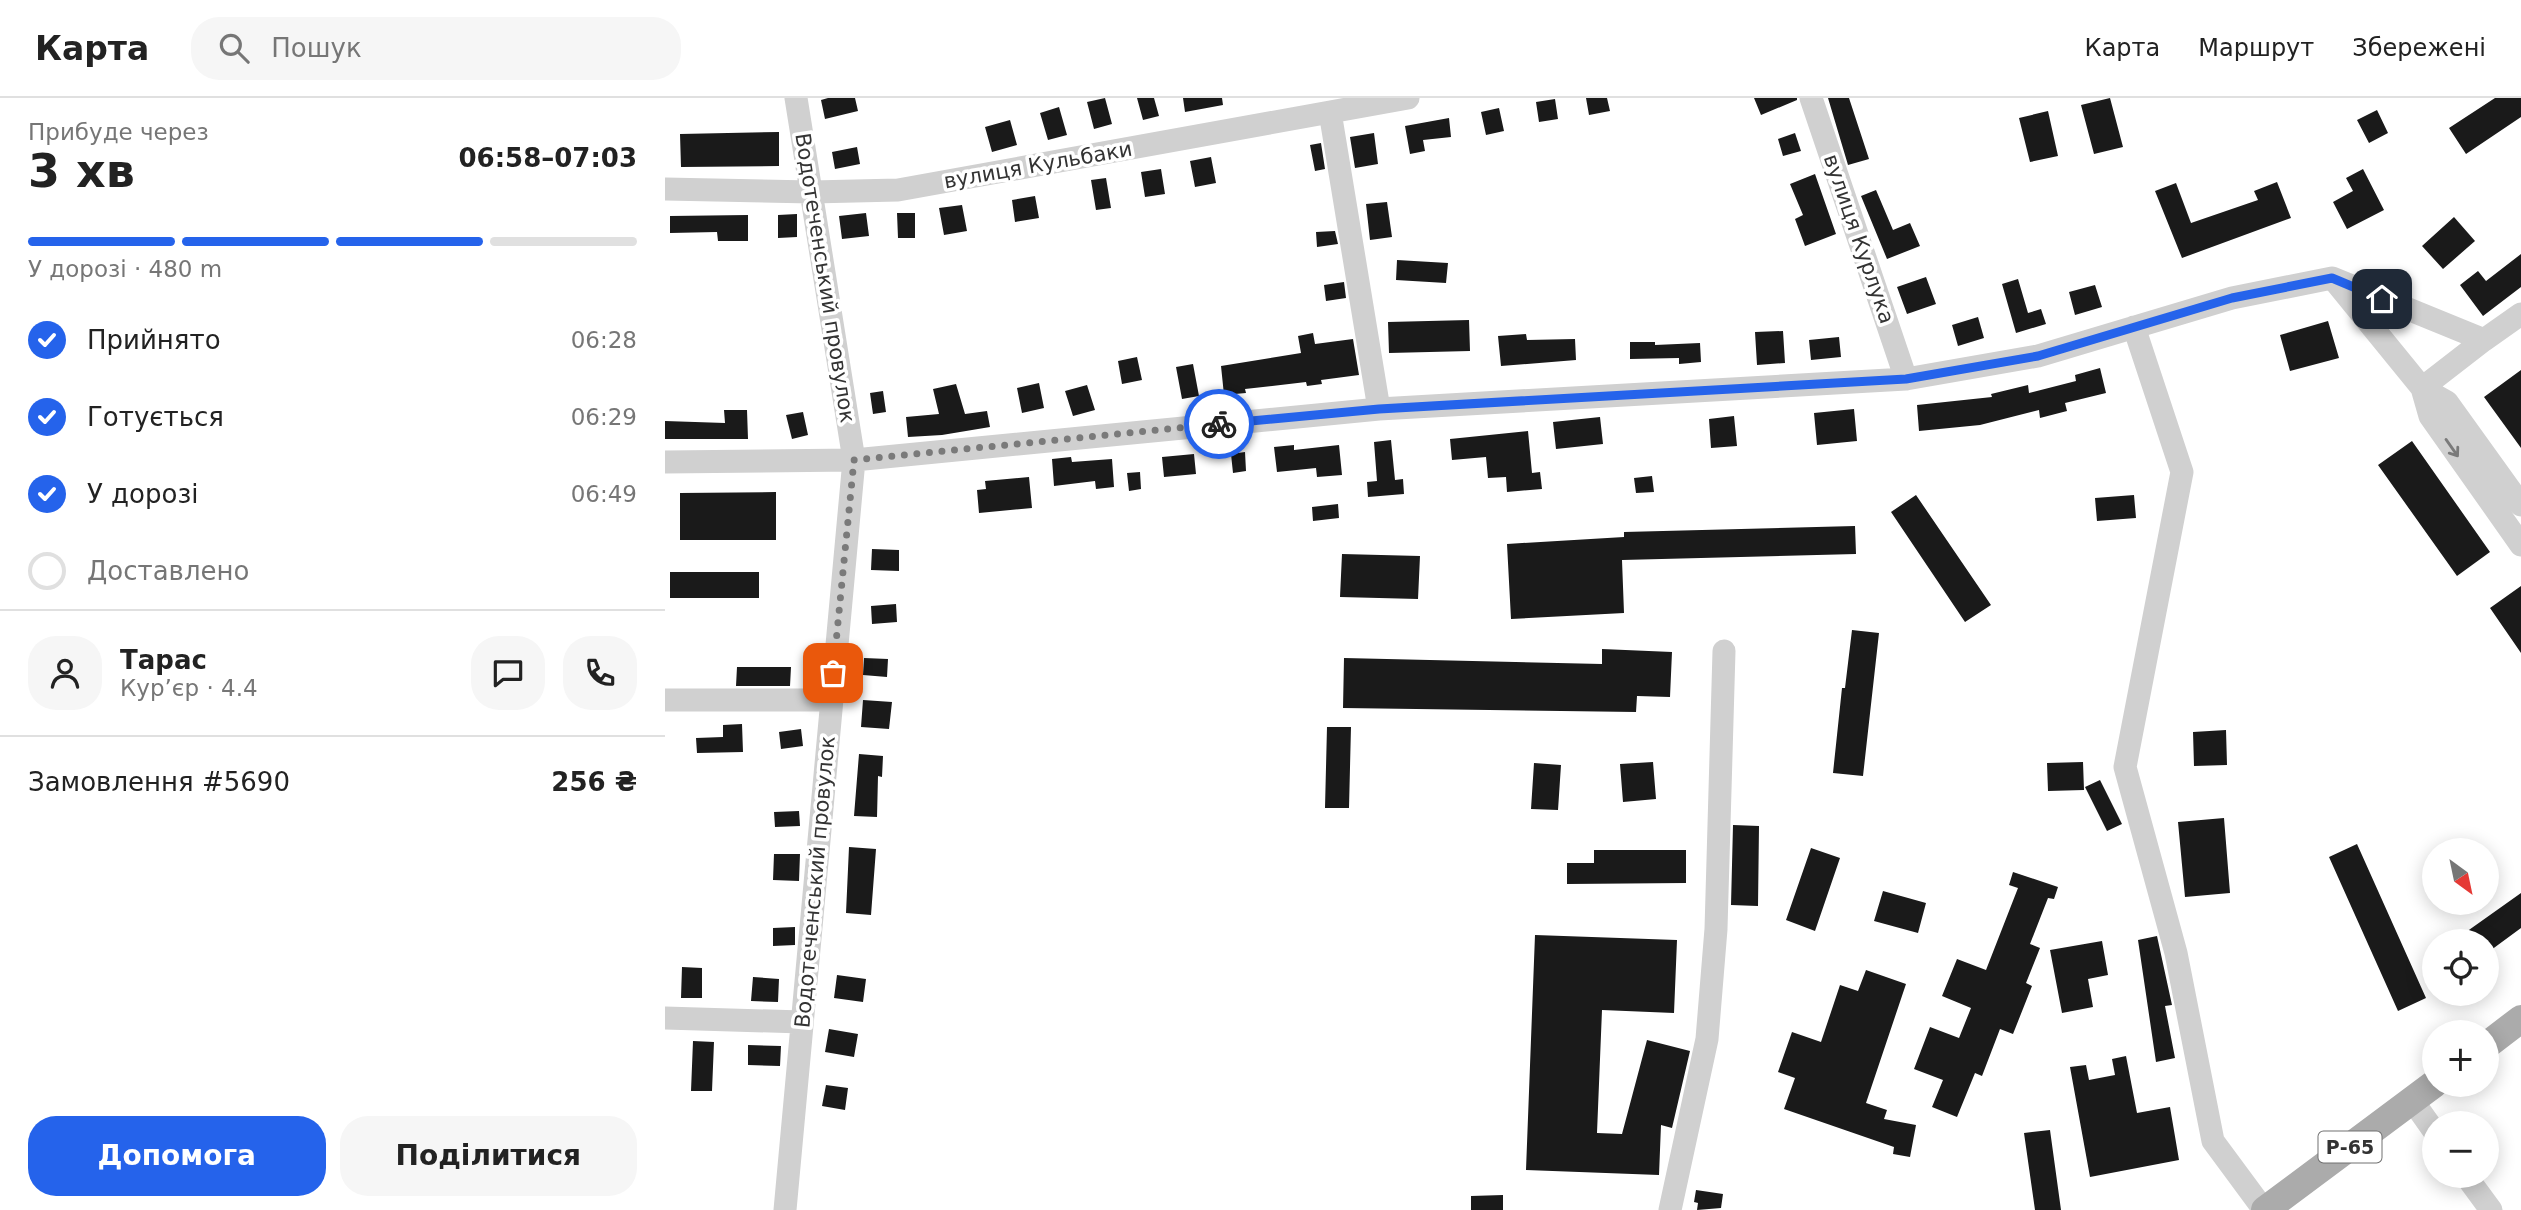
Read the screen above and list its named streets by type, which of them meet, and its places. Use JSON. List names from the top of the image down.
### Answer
{
  "streets": {
    "main road": ["Р-65"],
    "street": ["вулиця Кульбаки", "вулиця Курлука", "Водотеченський провулок"]
  },
  "crossings": [
    ["вулиця Кульбаки", "Водотеченський провулок"]
  ],
  "north": "bottom right",
  "page": {
    "header": "Карта",
    "search": "Пошук",
    "nav": ["Карта", "Маршрут", "Збережені"],
    "heading": ["3 хв", "Прибуде через", "06:58–07:03"],
    "panel": [
      "Тарас",
      "Кур’єр · 4.4",
      "Замовлення #5690",
      "256 ₴"
    ],
    "bar": "У дорозі · 480 m",
    "list": [
      ["Прийнято", "06:28"],
      ["Готується", "06:29"],
      ["У дорозі", "06:49"],
      "Доставлено"
    ],
    "map_buttons": ["+", "−"],
    "buttons": ["Допомога", "Поділитися"]
  }
}
